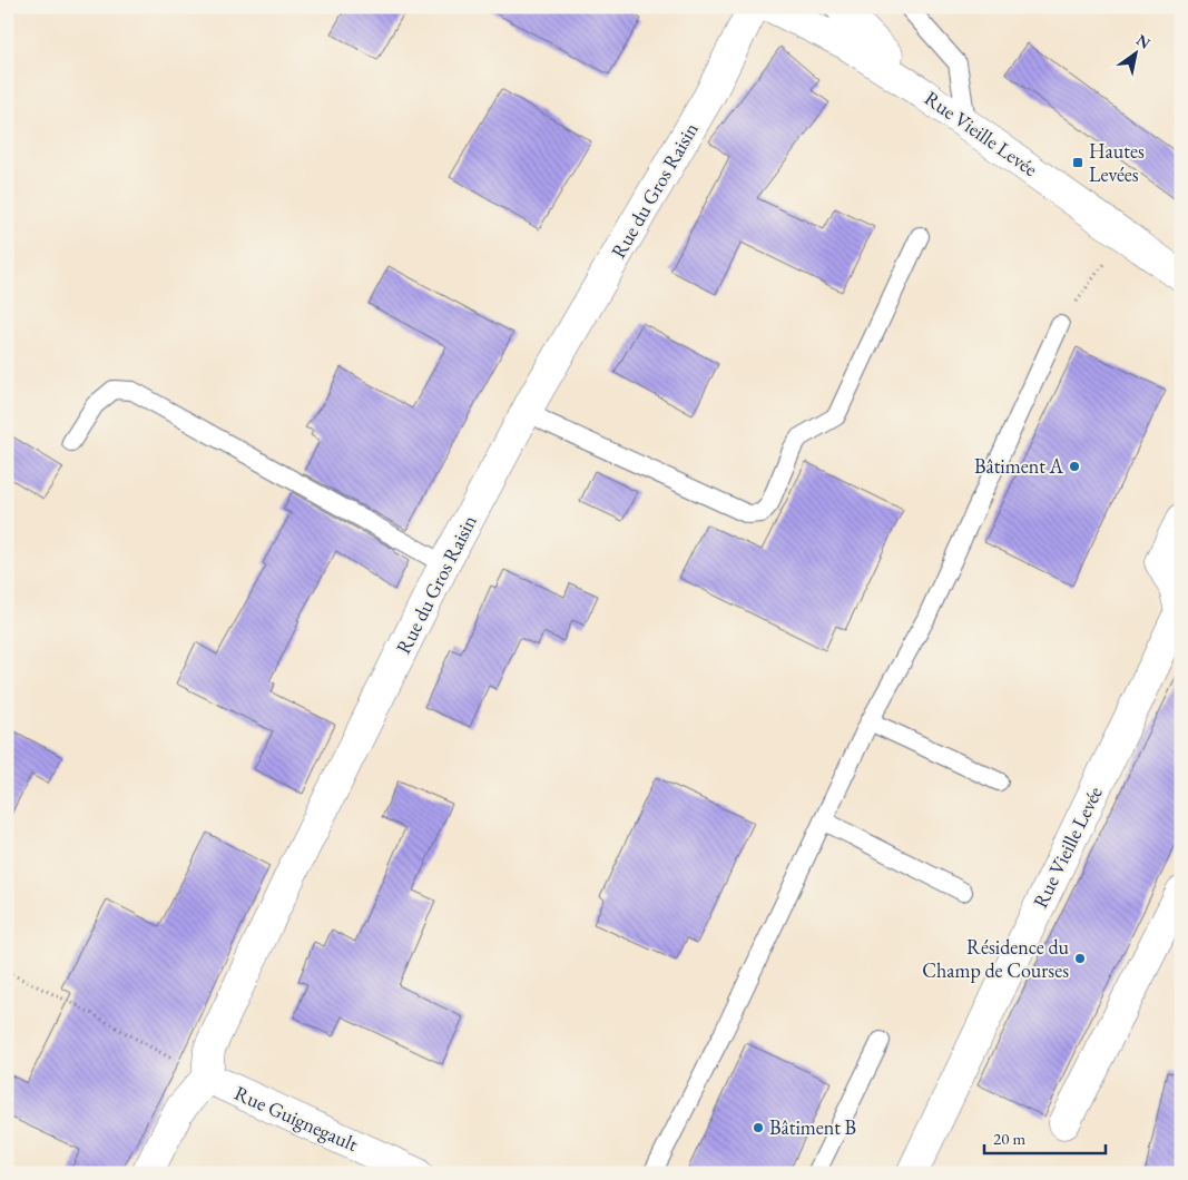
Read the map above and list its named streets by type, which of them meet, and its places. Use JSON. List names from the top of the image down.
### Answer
{
  "streets": {
    "street": ["Rue Vieille Levée", "Rue du Gros Raisin", "Rue Guignegault"]
  },
  "crossings": [
    ["Rue du Gros Raisin", "Rue Guignegault"]
  ],
  "places": {
    "transit": ["Hautes Levées"],
    "other": ["Bâtiment A", "Résidence du Champ de Courses", "Bâtiment B"]
  },
  "scale_bar": "20 m",
  "north": "top right"
}
